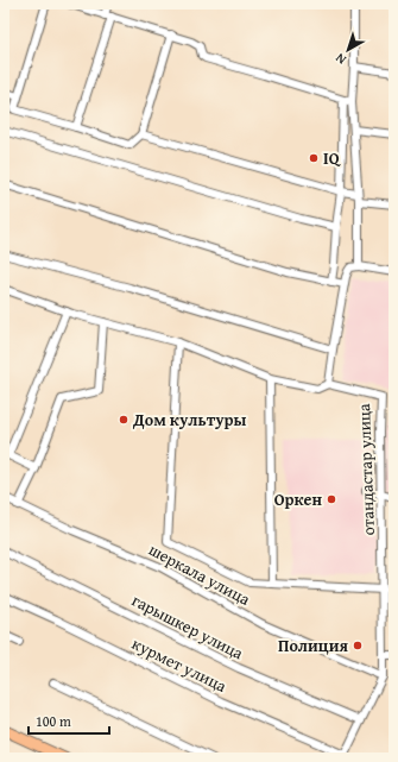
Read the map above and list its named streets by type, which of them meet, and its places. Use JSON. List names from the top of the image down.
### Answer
{
  "streets": {
    "street": [
      "отандастар улица",
      "шеркала улица",
      "гарышкер улица",
      "курмет улица"
    ]
  },
  "crossings": [
    ["отандастар улица", "шеркала улица"]
  ],
  "places": [
    "IQ",
    "Дом культуры",
    "Оркен",
    "Полиция"
  ],
  "scale_bar": "100 m",
  "north": "bottom left"
}
